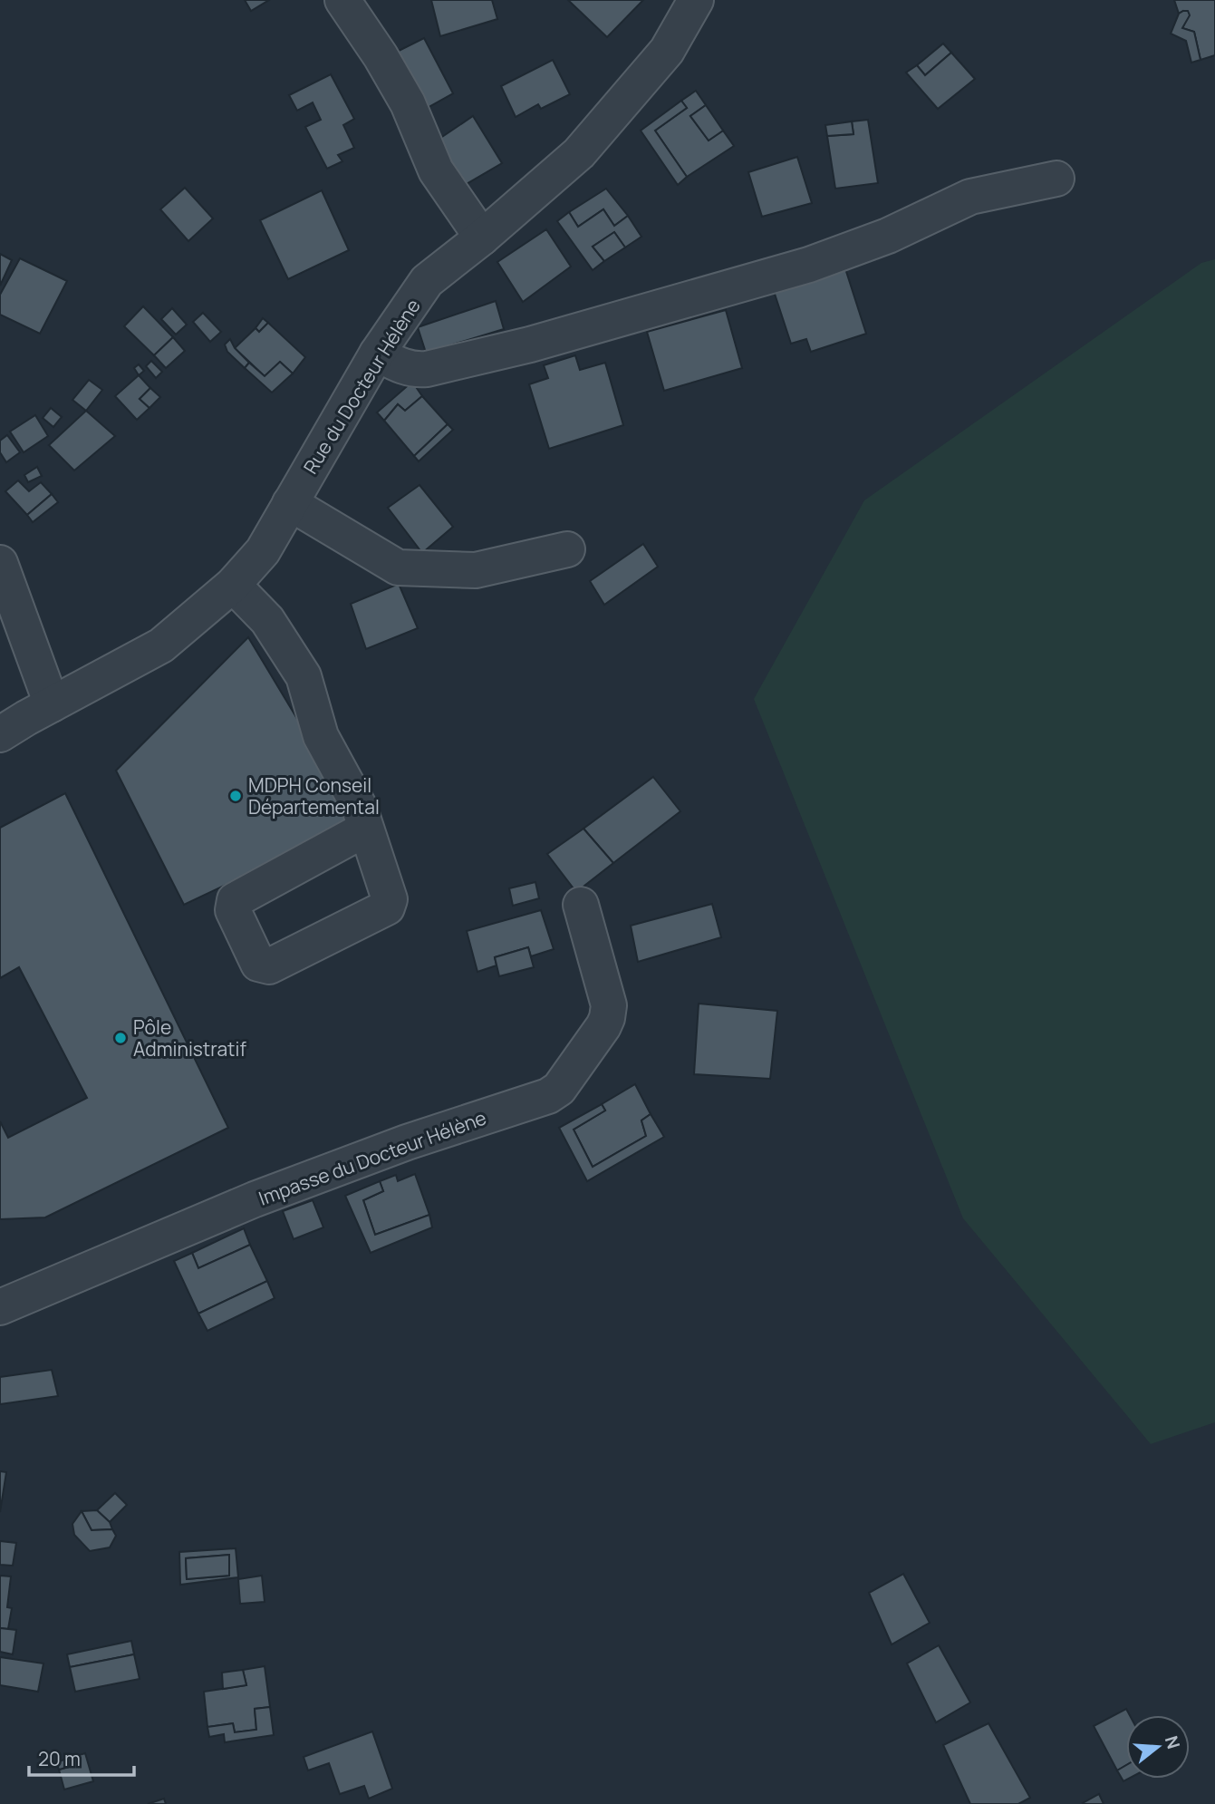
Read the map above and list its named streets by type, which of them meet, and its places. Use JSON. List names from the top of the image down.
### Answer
{
  "streets": {
    "street": ["Rue du Docteur Hélène", "Impasse du Docteur Hélène"]
  },
  "places": ["MDPH Conseil Départemental", "Pôle Administratif"],
  "scale_bar": "20 m",
  "north": "right"
}
